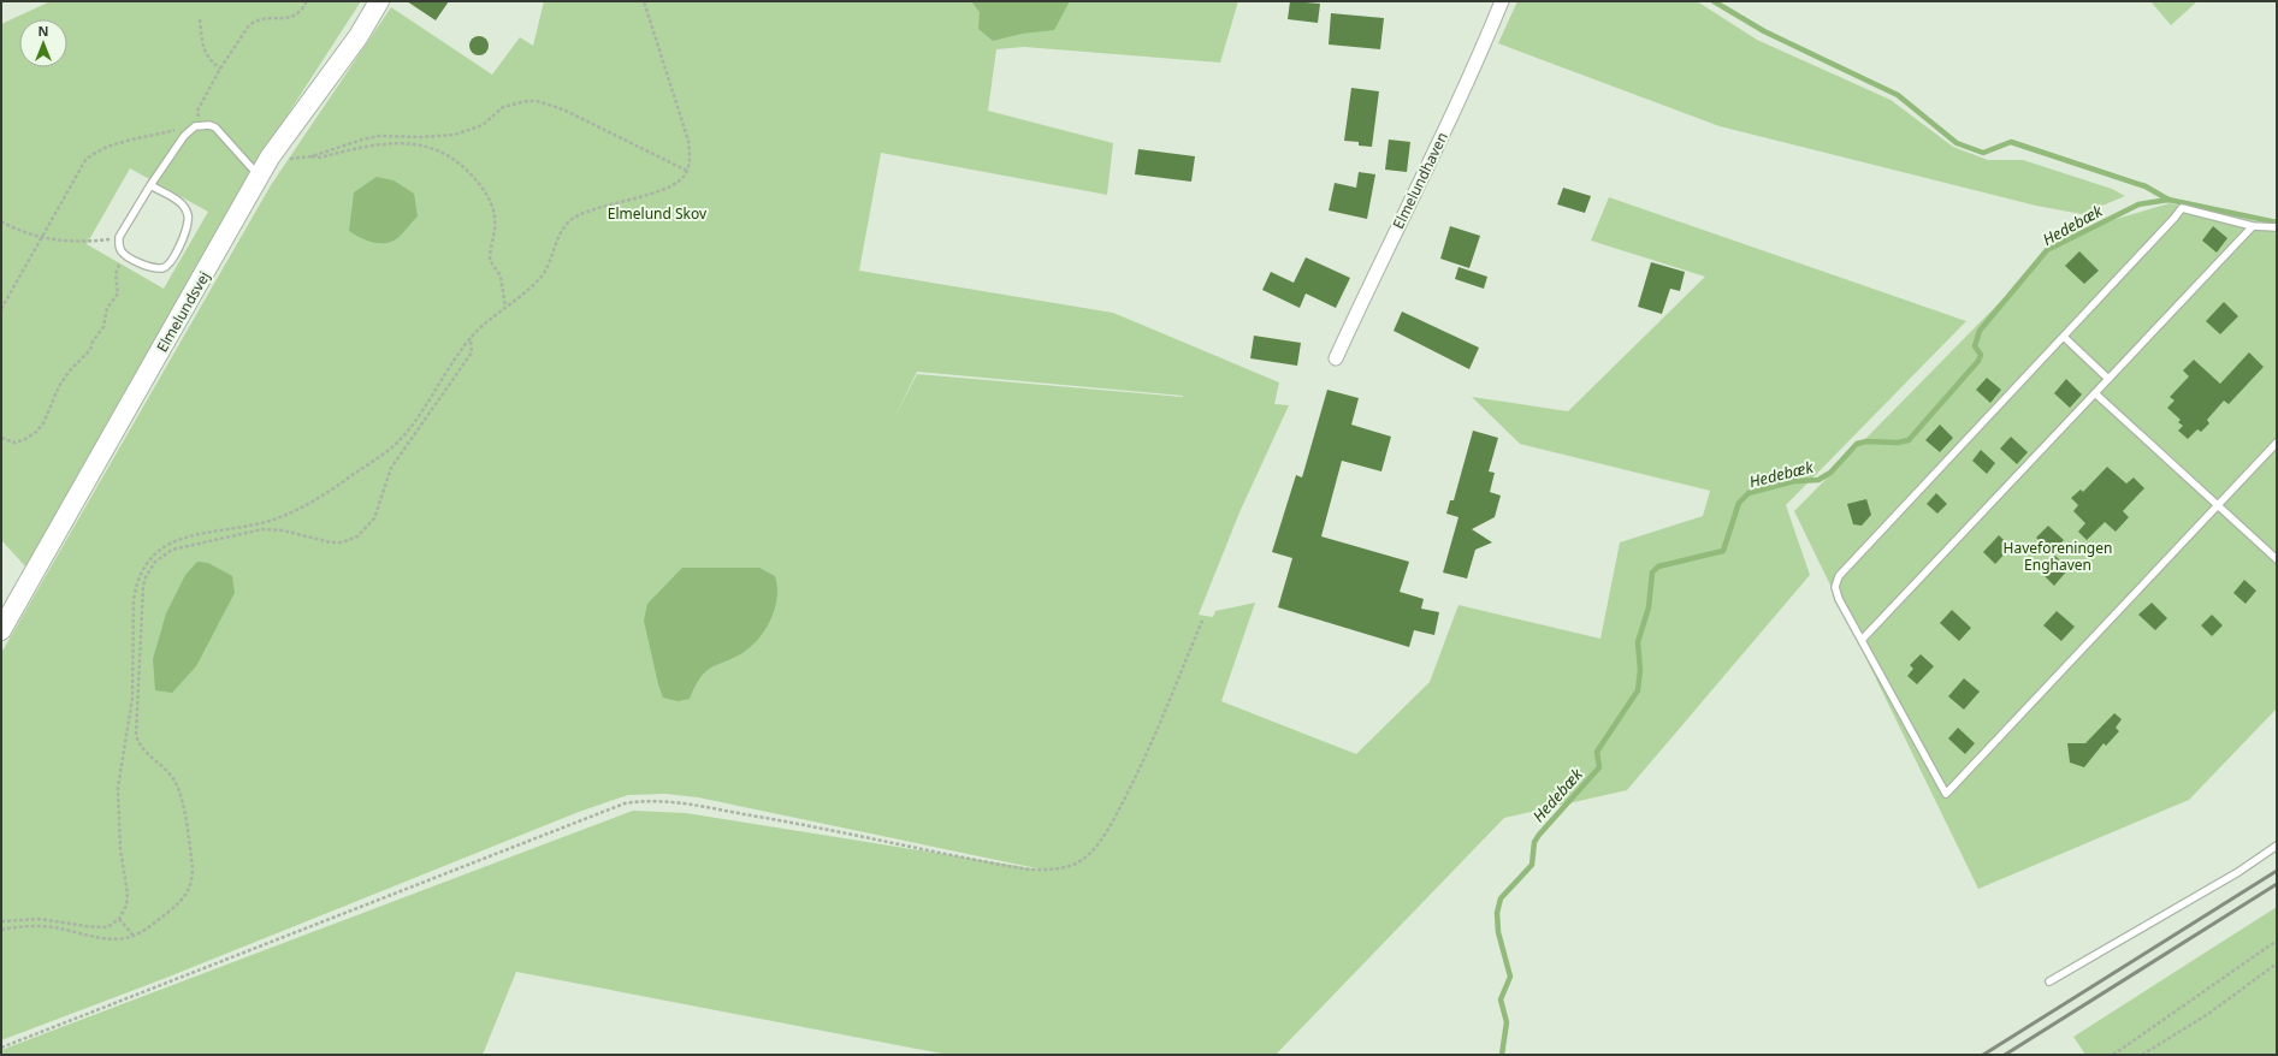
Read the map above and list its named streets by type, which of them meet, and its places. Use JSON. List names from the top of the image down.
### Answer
{
  "streets": {
    "street": ["Elmelundhaven", "Elmelundsvej"]
  },
  "water": ["Hedebæk"],
  "parks": ["Elmelund Skov", "Haveforeningen Enghaven"],
  "north": "top"
}
